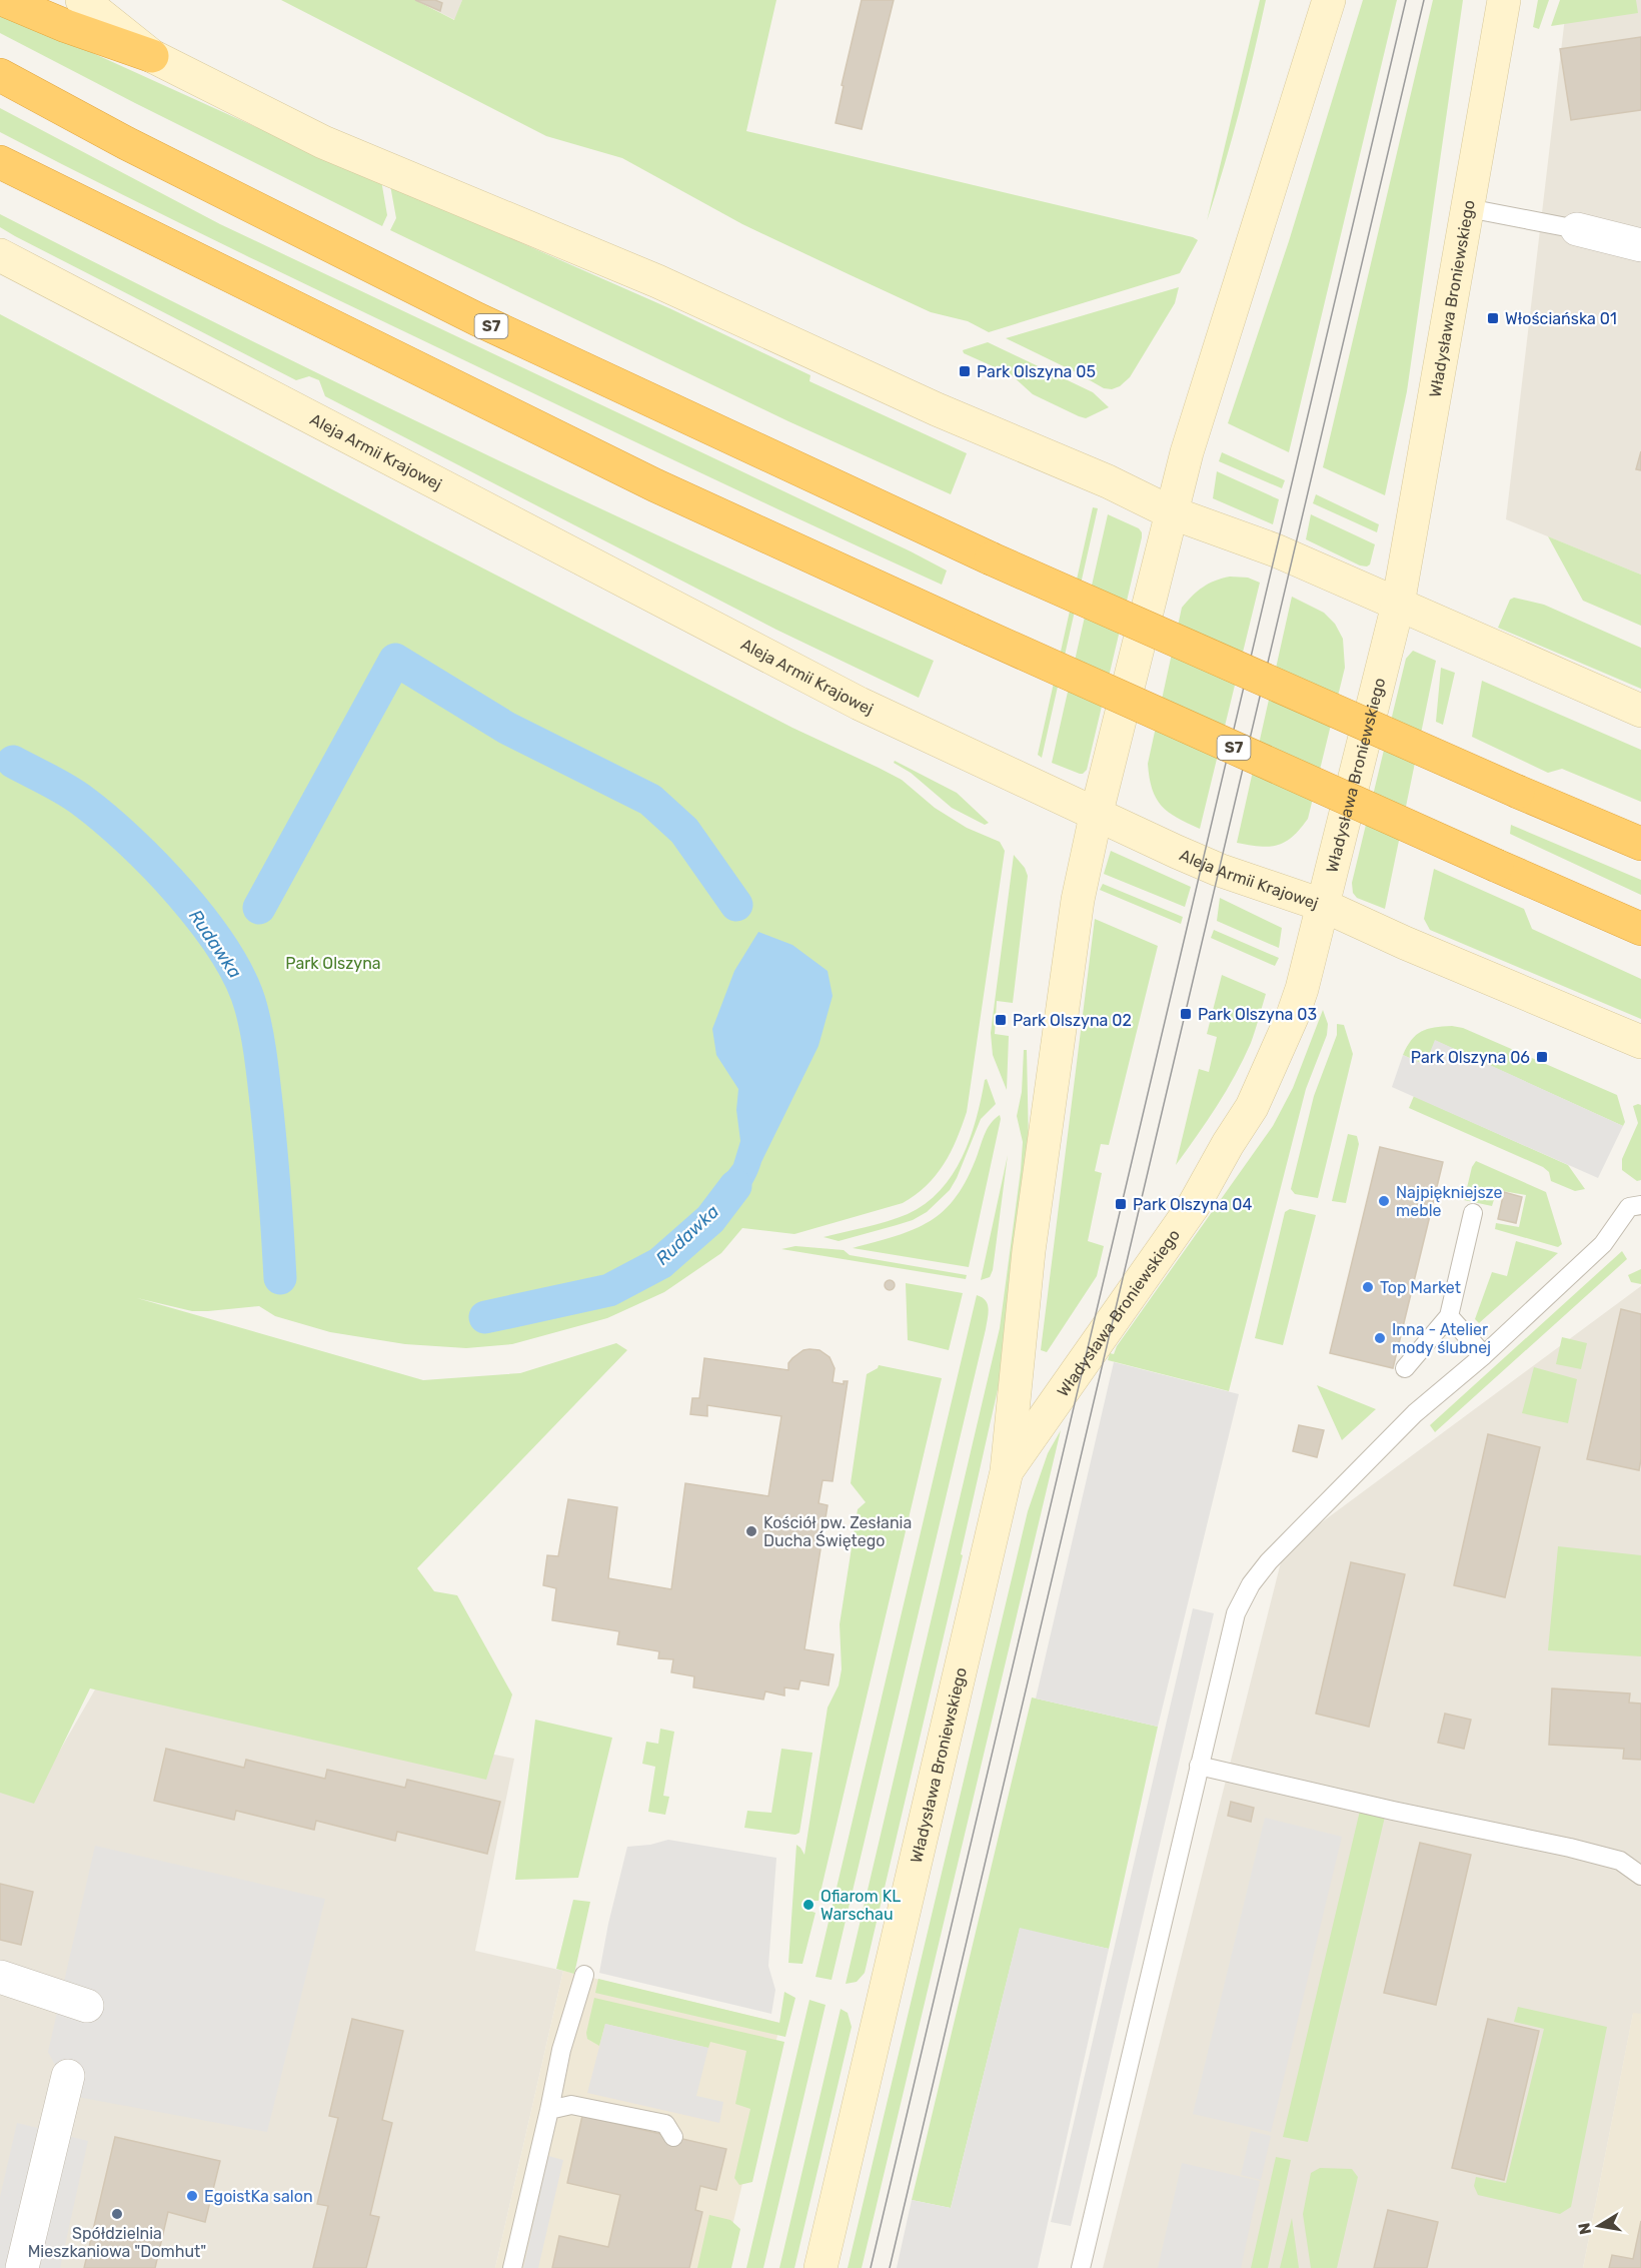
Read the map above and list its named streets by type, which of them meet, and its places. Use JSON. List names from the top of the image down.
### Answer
{
  "streets": {
    "highway": ["S7"],
    "main road": ["Władysława Broniewskiego", "Aleja Armii Krajowej"]
  },
  "crossings": [
    ["Władysława Broniewskiego", "Aleja Armii Krajowej"]
  ],
  "water": ["Rudawka"],
  "parks": ["Park Olszyna"],
  "places": {
    "transit": [
      "Włościańska 01",
      "Park Olszyna 05",
      "Park Olszyna 03",
      "Park Olszyna 02",
      "Park Olszyna 06",
      "Park Olszyna 04"
    ],
    "other": [
      "Najpiękniejsze meble",
      "Top Market",
      "Inna - Atelier mody ślubnej",
      "Kościół pw. Zesłania Ducha Świętego",
      "Ofiarom KL Warschau",
      "EgoistKa salon",
      "Spółdzielnia Mieszkaniowa \"Domhut\""
    ]
  },
  "north": "left"
}
